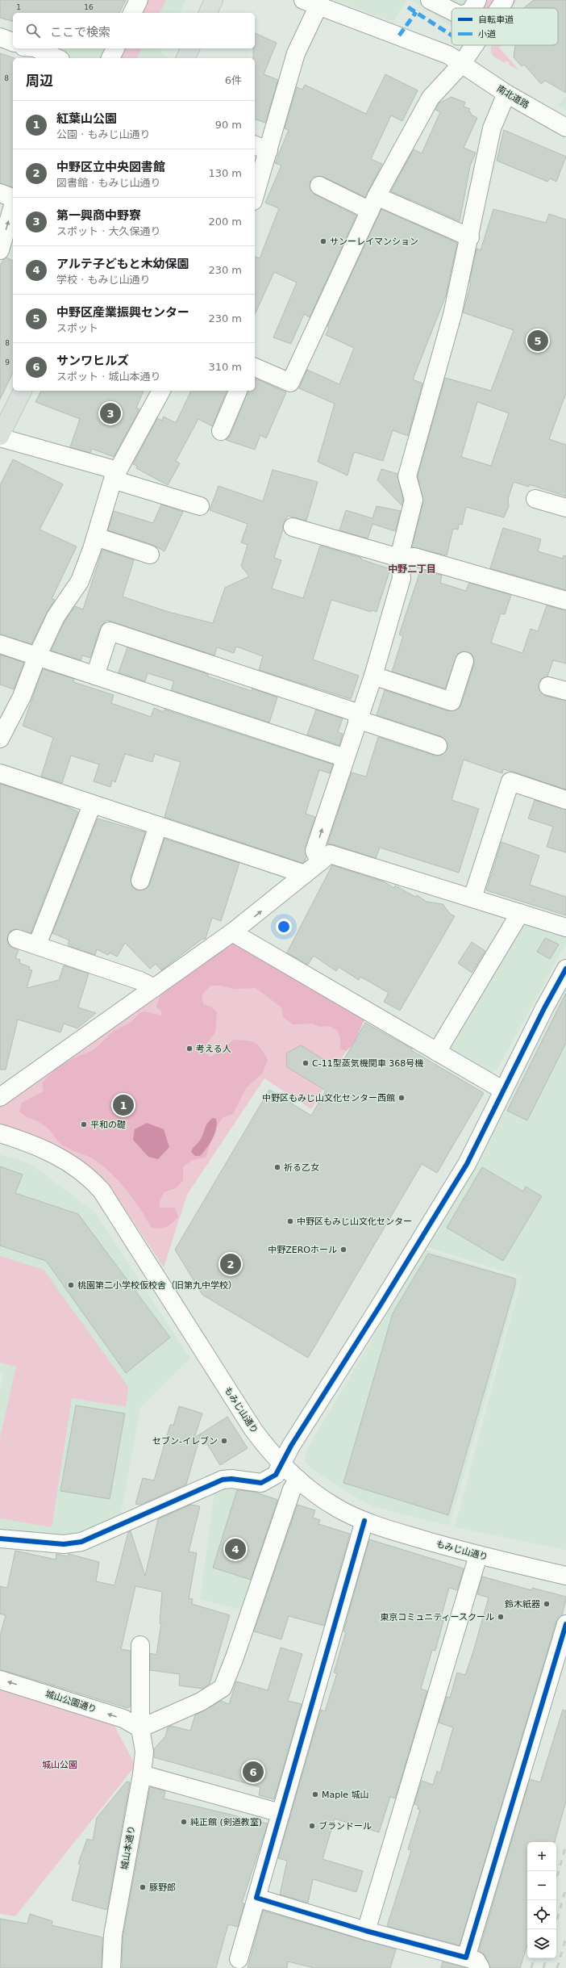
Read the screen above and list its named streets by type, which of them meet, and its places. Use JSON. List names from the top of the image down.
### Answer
{
  "streets": {
    "street": [
      "南北道路",
      "もみじ山通り",
      "城山公園通り",
      "城山本通り"
    ]
  },
  "crossings": [
    ["城山公園通り", "城山本通り"]
  ],
  "one_way": ["城山公園通り"],
  "districts": ["中野二丁目"],
  "parks": ["城山公園"],
  "places": [
    "サンーレイマンション",
    "考える人",
    "C-11型蒸気機関車 368号機",
    "中野区もみじ山文化センター西館",
    "平和の礎",
    "祈る乙女",
    "中野区もみじ山文化センター",
    "中野ZEROホール",
    "桃園第二小学校仮校舎（旧第九中学校）",
    "セブン-イレブン",
    "鈴木紙器",
    "東京コミュニティースクール",
    "Maple 城山",
    "純正館 (剣道教室)",
    "ブランドール",
    "豚野郎"
  ],
  "house_numbers": [
    "1",
    "16",
    "8",
    "8",
    "9"
  ],
  "legend": ["自転車道", "小道"],
  "page": {
    "search": "ここで検索",
    "heading": ["周辺", "6件"],
    "list": [
      {
        "mark": "1",
        "name": "紅葉山公園",
        "note": "公園 · もみじ山通り",
        "value": "90 m"
      },
      {
        "mark": "2",
        "name": "中野区立中央図書館",
        "note": "図書館 · もみじ山通り",
        "value": "130 m"
      },
      {
        "mark": "3",
        "name": "第一興商中野寮",
        "note": "スポット · 大久保通り",
        "value": "200 m"
      },
      {
        "mark": "4",
        "name": "アルテ子どもと木幼保園",
        "note": "学校 · もみじ山通り",
        "value": "230 m"
      },
      {
        "mark": "5",
        "name": "中野区産業振興センター",
        "note": "スポット",
        "value": "230 m"
      },
      {
        "mark": "6",
        "name": "サンワヒルズ",
        "note": "スポット · 城山本通り",
        "value": "310 m"
      }
    ],
    "pins": [
      "5",
      "3",
      "1",
      "2",
      "4",
      "6"
    ],
    "map_buttons": ["+", "−"]
  }
}
